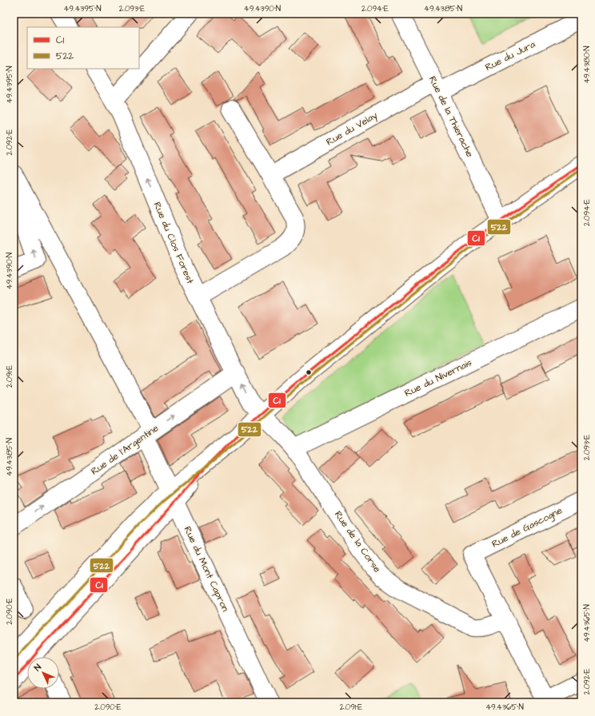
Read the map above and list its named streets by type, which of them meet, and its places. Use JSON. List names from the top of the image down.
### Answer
{
  "streets": {
    "street": [
      "Rue du Jura",
      "Rue de la Thierache",
      "Rue du Velay",
      "Rue du Clos Forest",
      "Rue du Nivernais",
      "Rue de l'Argentine",
      "Rue de Gascogne",
      "Rue de la Corse",
      "Rue du Mont Capron"
    ]
  },
  "crossings": [
    ["Rue du Jura", "Rue de la Thierache"],
    ["Rue du Jura", "Rue du Velay"],
    ["Rue de la Thierache", "Rue du Velay"],
    ["Rue du Clos Forest", "Rue de l'Argentine"],
    ["Rue du Clos Forest", "Rue de la Corse"],
    ["Rue du Nivernais", "Rue de la Corse"],
    ["Rue de l'Argentine", "Rue du Mont Capron"],
    ["Rue de Gascogne", "Rue de la Corse"]
  ],
  "one_way": ["Rue du Clos Forest"],
  "lines": ["transit line C1", "transit line 522"],
  "legend": ["C1", "522"],
  "north": "top left",
  "coordinates": [
    "49.4395°N",
    "2.093°E",
    "49.4390°N",
    "2.094°E",
    "49.4385°N",
    "49.4380°N",
    "2.092°E",
    "2.091°E",
    "2.090°E",
    "49.4365°N"
  ]
}
